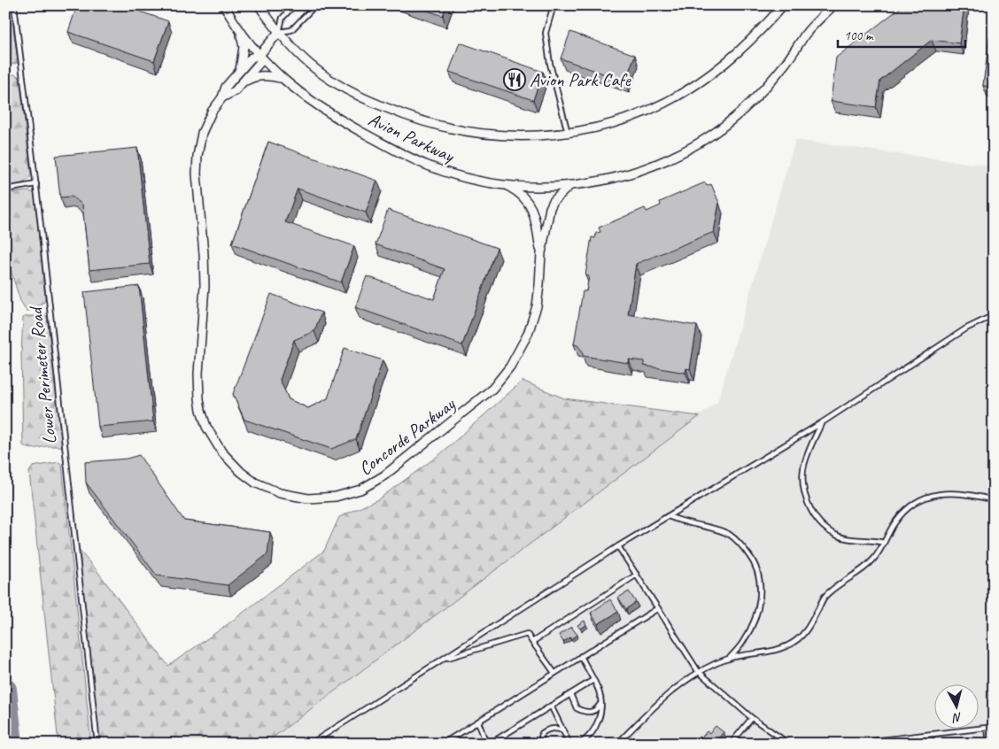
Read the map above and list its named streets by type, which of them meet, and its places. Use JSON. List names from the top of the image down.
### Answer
{
  "streets": {
    "street": ["Avion Parkway", "Concorde Parkway"],
    "lane": ["Lower Perimeter Road"]
  },
  "crossings": [
    ["Avion Parkway", "Concorde Parkway"]
  ],
  "places": {
    "restaurant": ["Avion Park Cafe"]
  },
  "scale_bar": "100 m",
  "north": "bottom"
}
